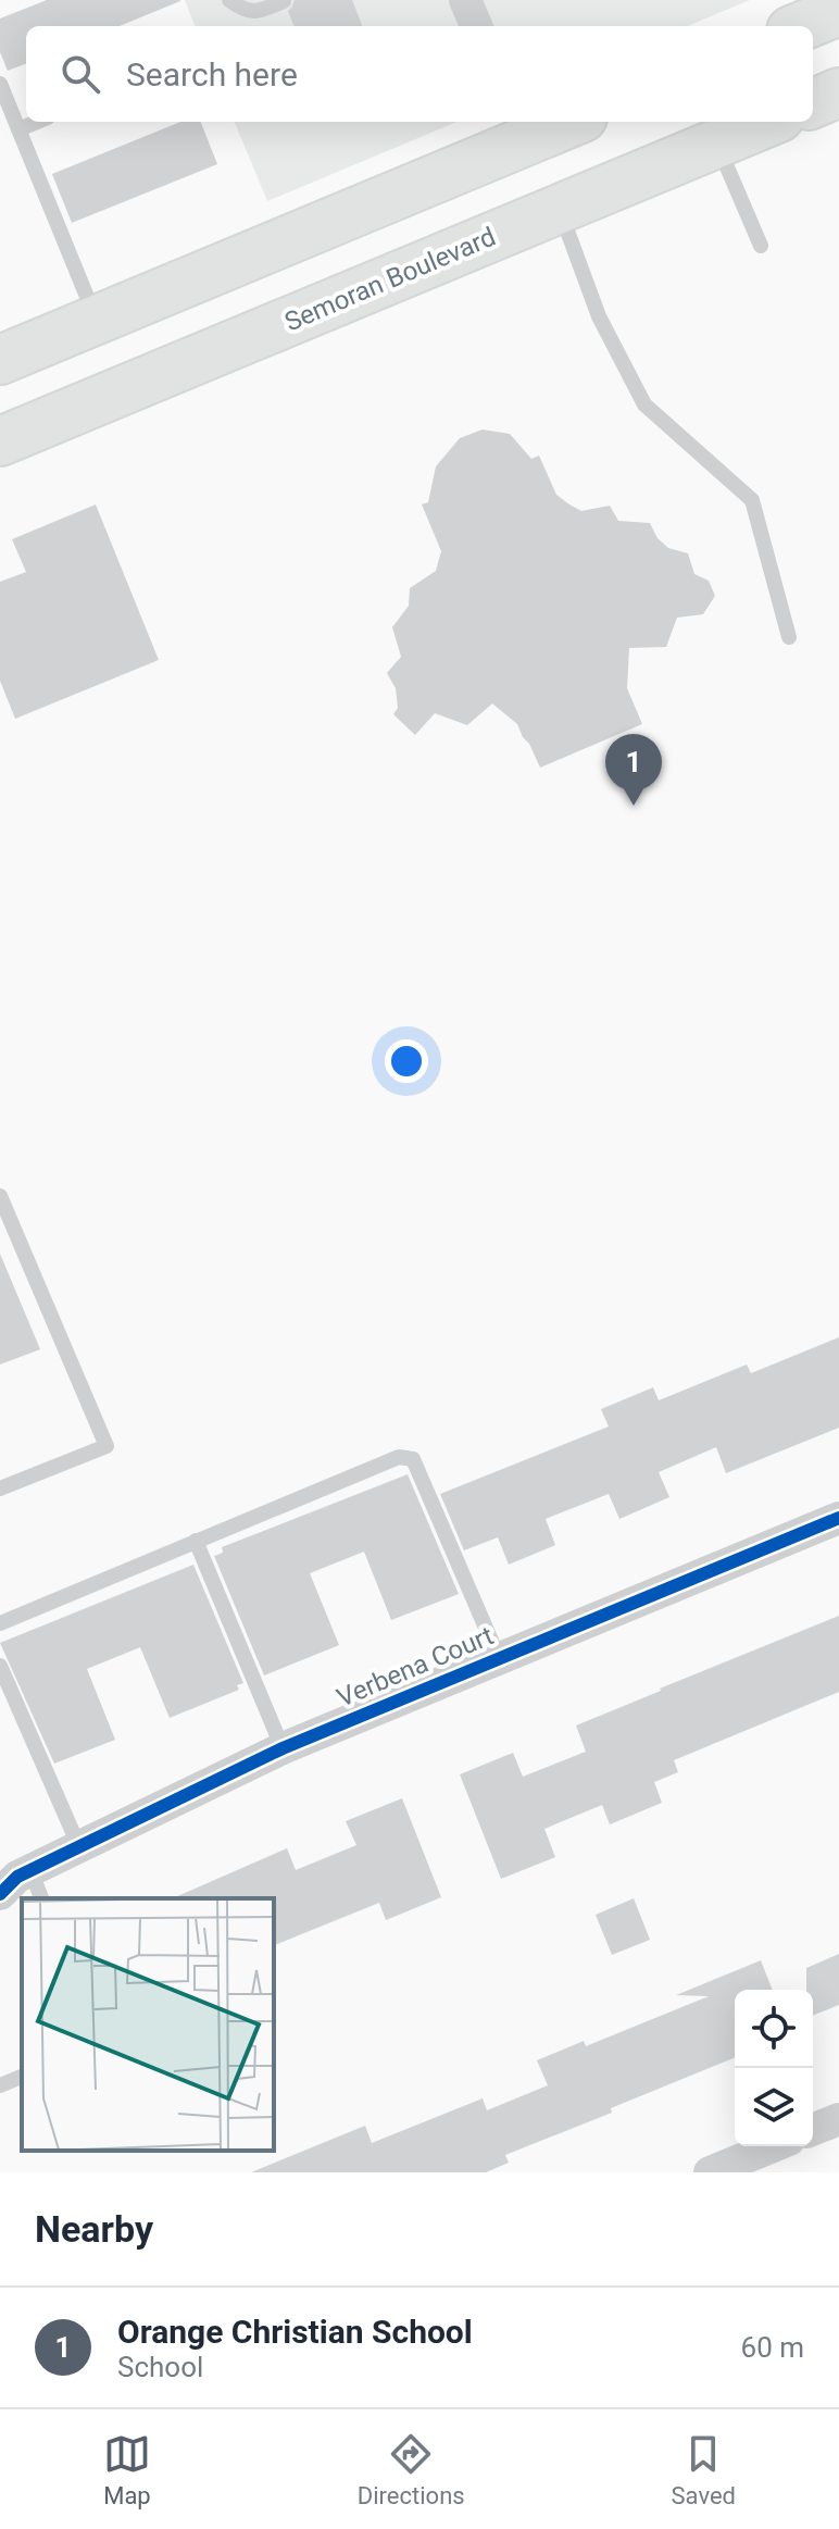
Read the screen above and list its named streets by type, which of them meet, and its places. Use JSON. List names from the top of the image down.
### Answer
{
  "streets": {
    "main road": ["Semoran Boulevard"],
    "street": ["Verbena Court"]
  },
  "page": {
    "search": "Search here",
    "pins": "1",
    "heading": "Nearby",
    "list": [
      {
        "mark": "1",
        "name": "Orange Christian School",
        "note": "School",
        "value": "60 m"
      }
    ],
    "nav": ["Map", "Directions", "Saved"]
  }
}
